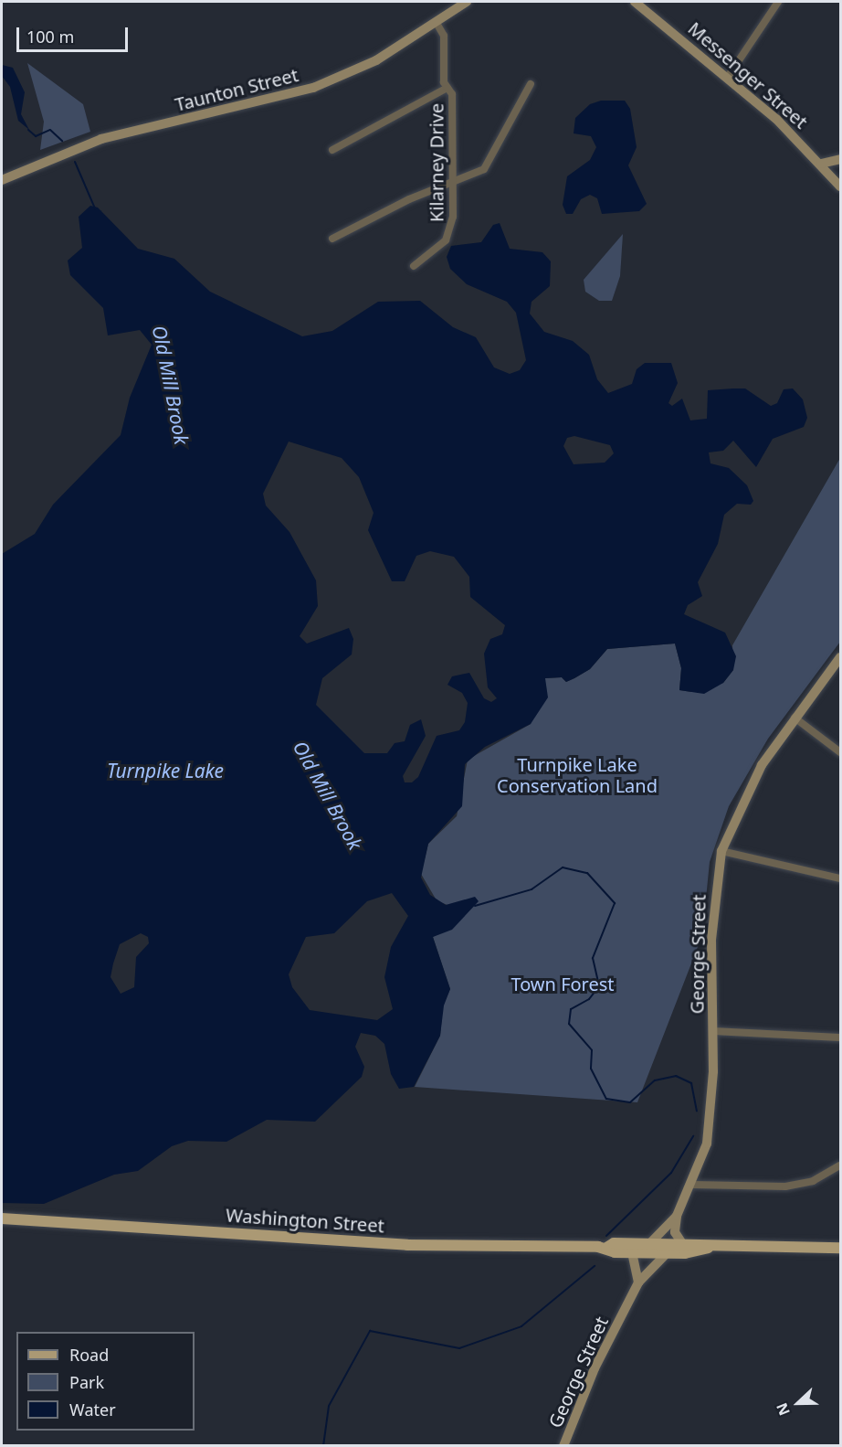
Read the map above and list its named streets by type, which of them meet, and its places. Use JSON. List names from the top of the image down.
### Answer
{
  "streets": {
    "main road": ["Washington Street"],
    "street": [
      "Messenger Street",
      "Taunton Street",
      "Kilarney Drive",
      "George Street"
    ]
  },
  "crossings": [
    ["Taunton Street", "Kilarney Drive"],
    ["George Street", "Washington Street"]
  ],
  "water": ["Old Mill Brook", "Turnpike Lake"],
  "parks": ["Turnpike Lake Conservation Land", "Town Forest"],
  "legend": ["Road", "Park", "Water"],
  "scale_bar": "100 m",
  "north": "left"
}
